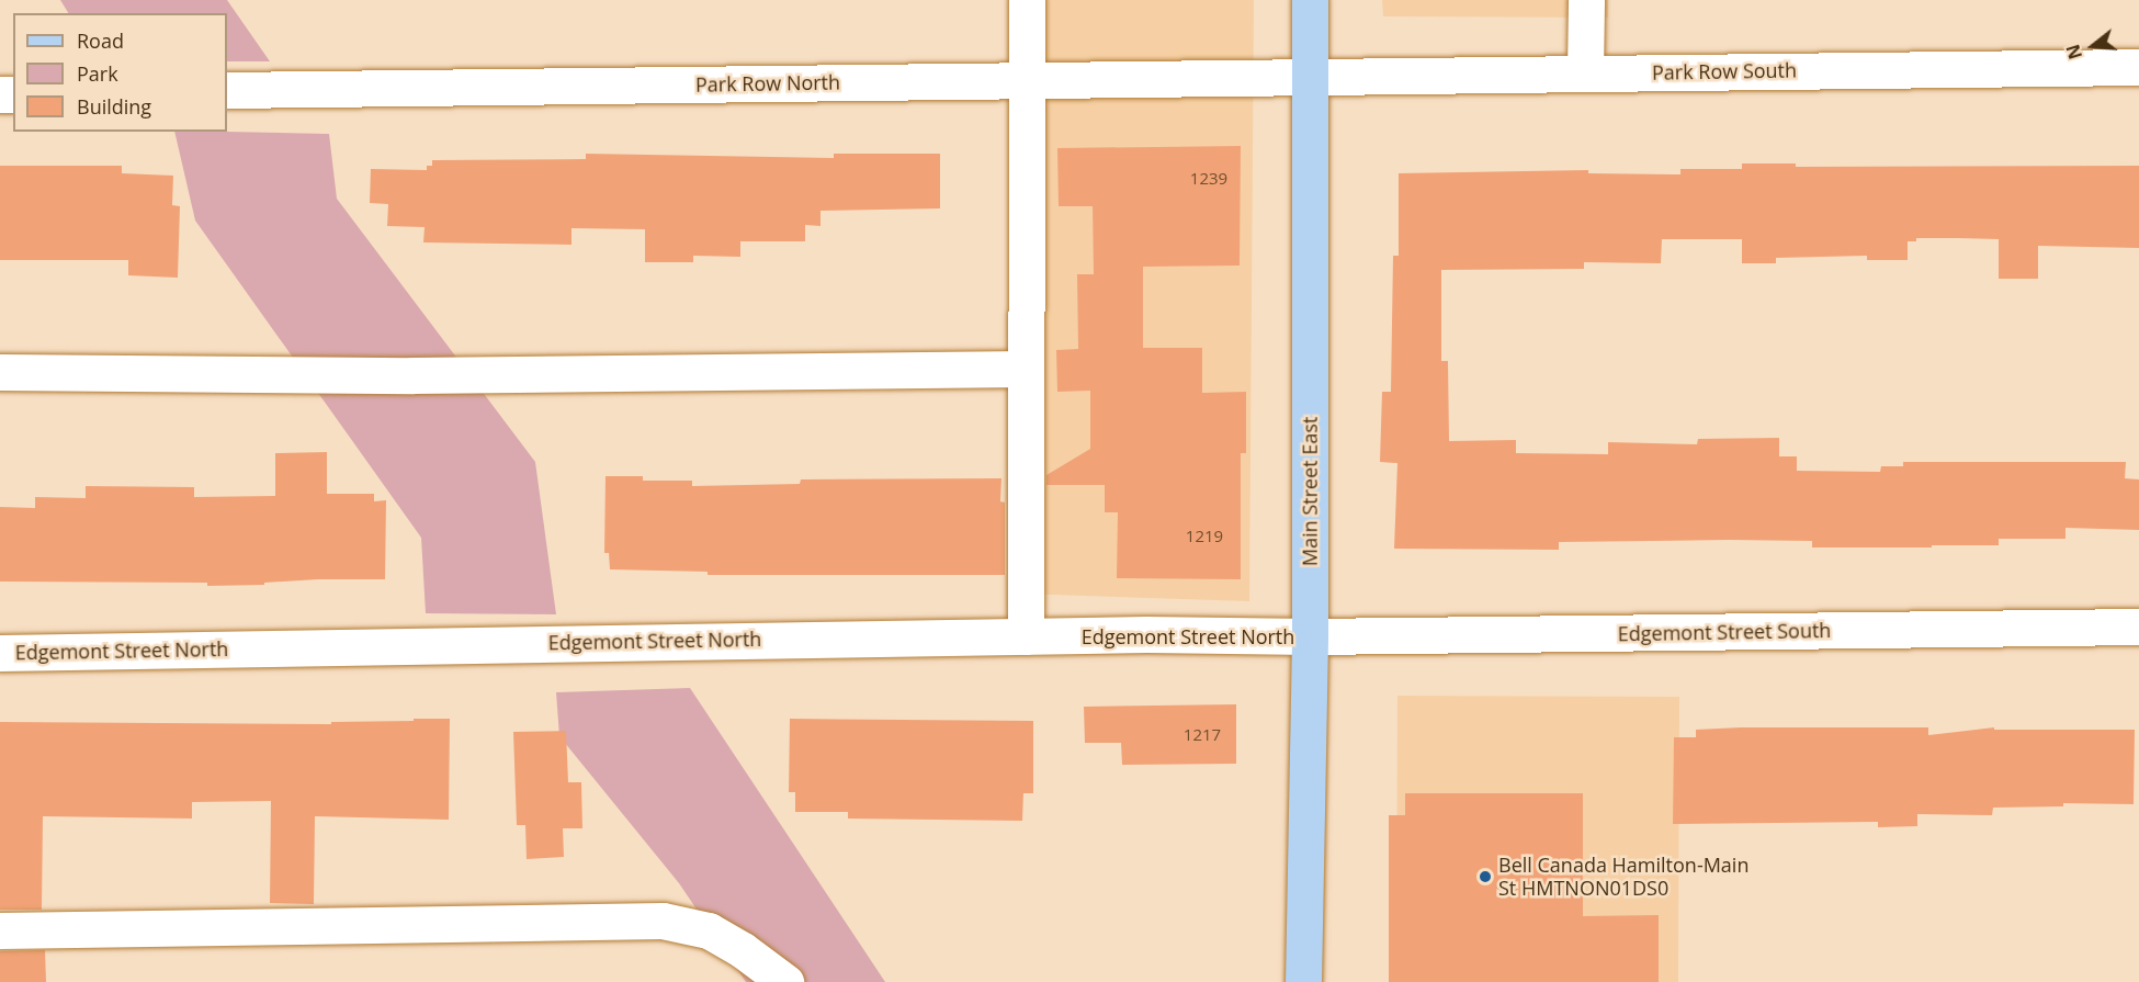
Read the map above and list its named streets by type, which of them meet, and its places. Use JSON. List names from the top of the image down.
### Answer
{
  "streets": {
    "main road": ["Main Street East"],
    "street": [
      "Park Row South",
      "Park Row North",
      "Edgemont Street South",
      "Edgemont Street North"
    ]
  },
  "crossings": [
    ["Park Row South", "Park Row North"],
    ["Park Row South", "Main Street East"],
    ["Park Row North", "Main Street East"],
    ["Main Street East", "Edgemont Street South"],
    ["Main Street East", "Edgemont Street North"],
    ["Edgemont Street South", "Edgemont Street North"]
  ],
  "places": ["Bell Canada Hamilton-Main St HMTNON01DS0"],
  "house_numbers": ["1239", "1219", "1217"],
  "legend": ["Road", "Park", "Building"],
  "north": "left"
}
